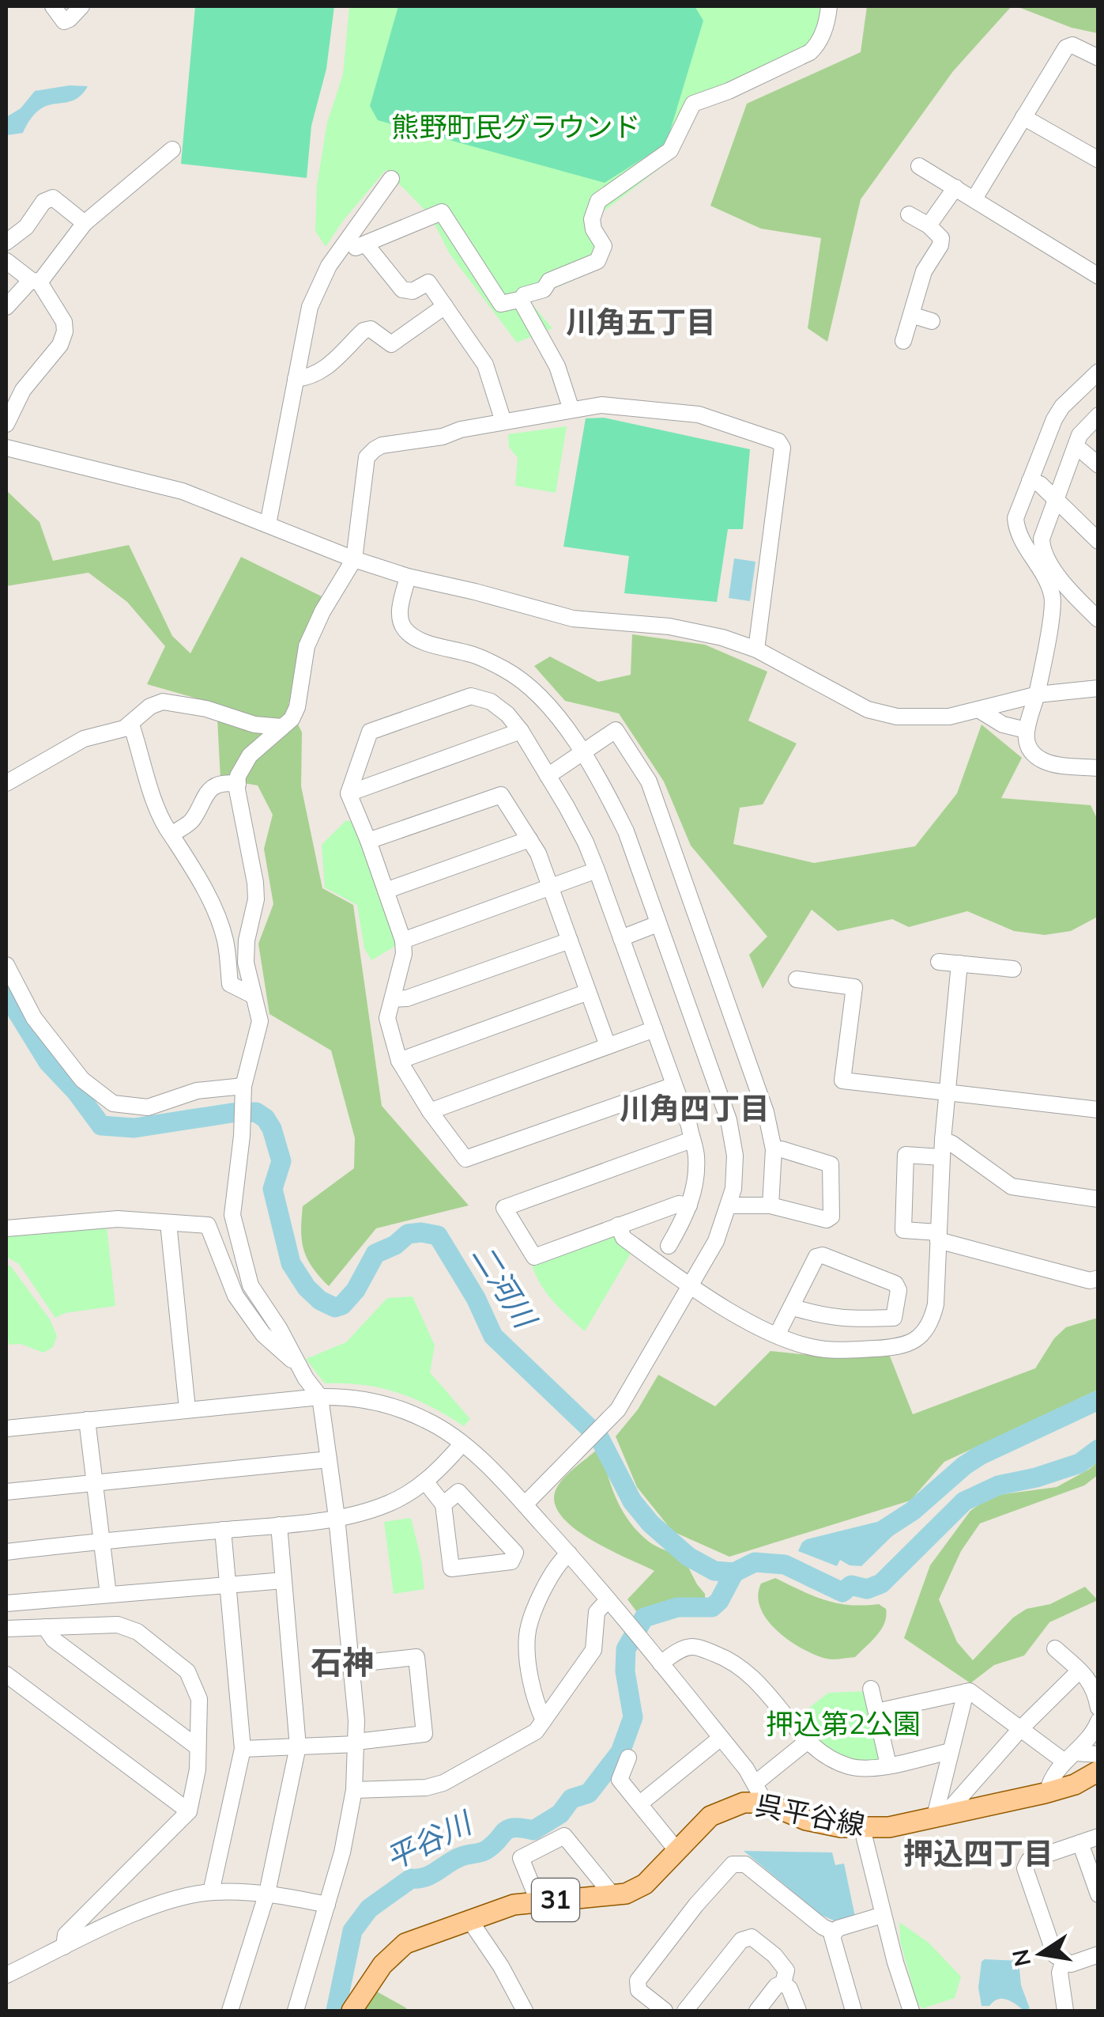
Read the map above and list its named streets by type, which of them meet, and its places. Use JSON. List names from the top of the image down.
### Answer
{
  "streets": {
    "main road": ["呉平谷線", "31"]
  },
  "districts": [
    "川角五丁目",
    "川角四丁目",
    "石神",
    "押込四丁目"
  ],
  "water": ["二河川", "平谷川"],
  "parks": ["熊野町民グラウンド", "押込第2公園"],
  "north": "left"
}
